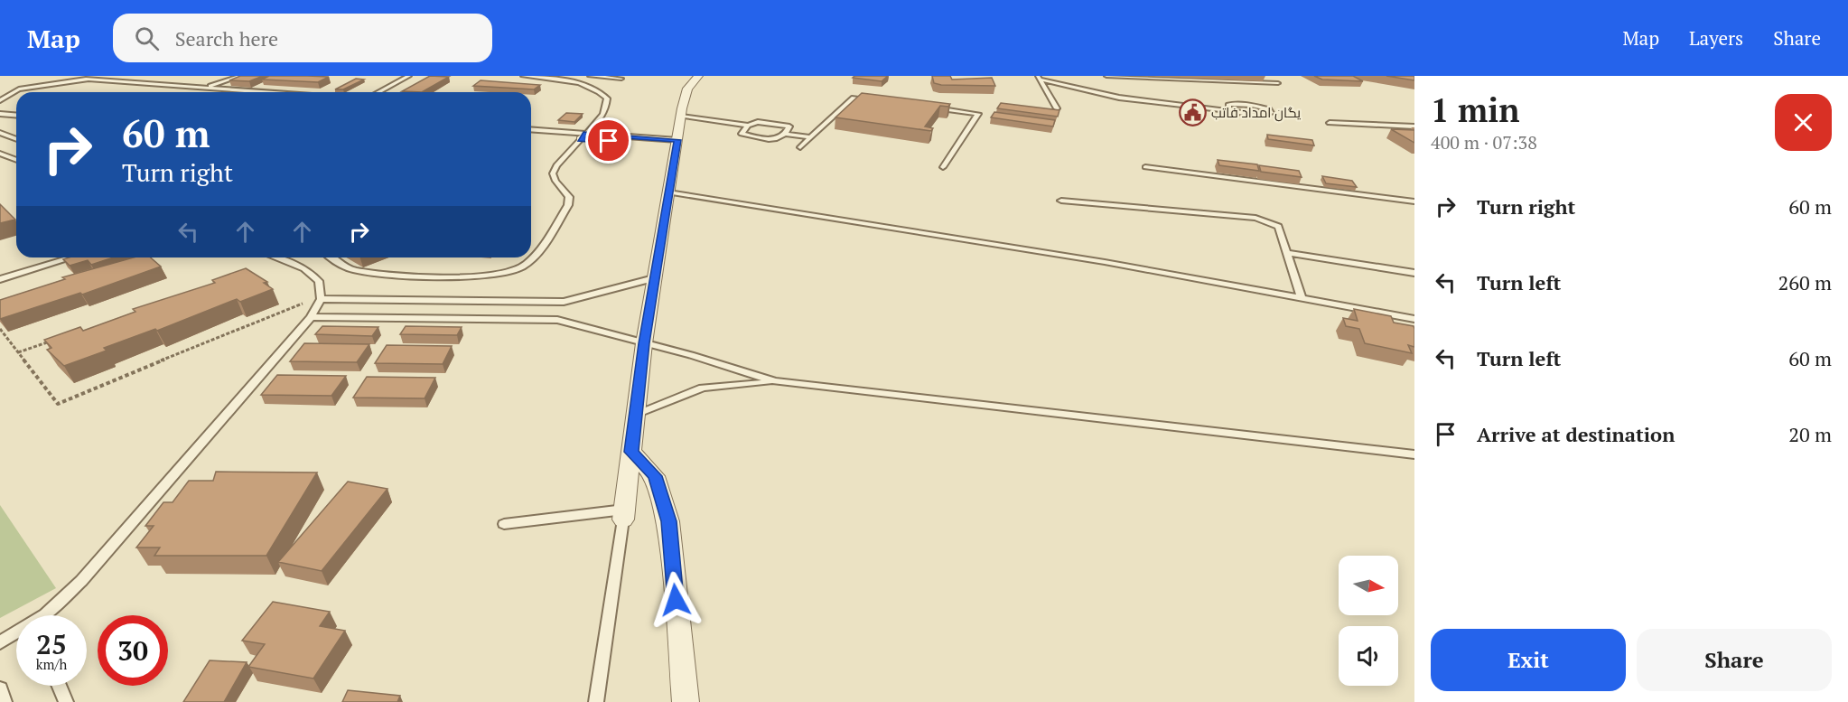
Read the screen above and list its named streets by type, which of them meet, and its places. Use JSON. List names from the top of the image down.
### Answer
{
  "places": {
    "public building": ["یگان امداد فاتب"]
  },
  "north": "right",
  "page": {
    "header": "Map",
    "search": "Search here",
    "nav": ["Map", "Layers", "Share"],
    "heading": ["1 min", "400 m · 07:38"],
    "turn": ["60 m", "Turn right"],
    "list": [
      {
        "name": "Turn right",
        "value": "60 m"
      },
      {
        "name": "Turn left",
        "value": "260 m"
      },
      {
        "name": "Turn left",
        "value": "60 m"
      },
      {
        "name": "Arrive at destination",
        "value": "20 m"
      }
    ],
    "speed": "25 km/h",
    "limit": "30",
    "buttons": ["Exit", "Share"]
  }
}
